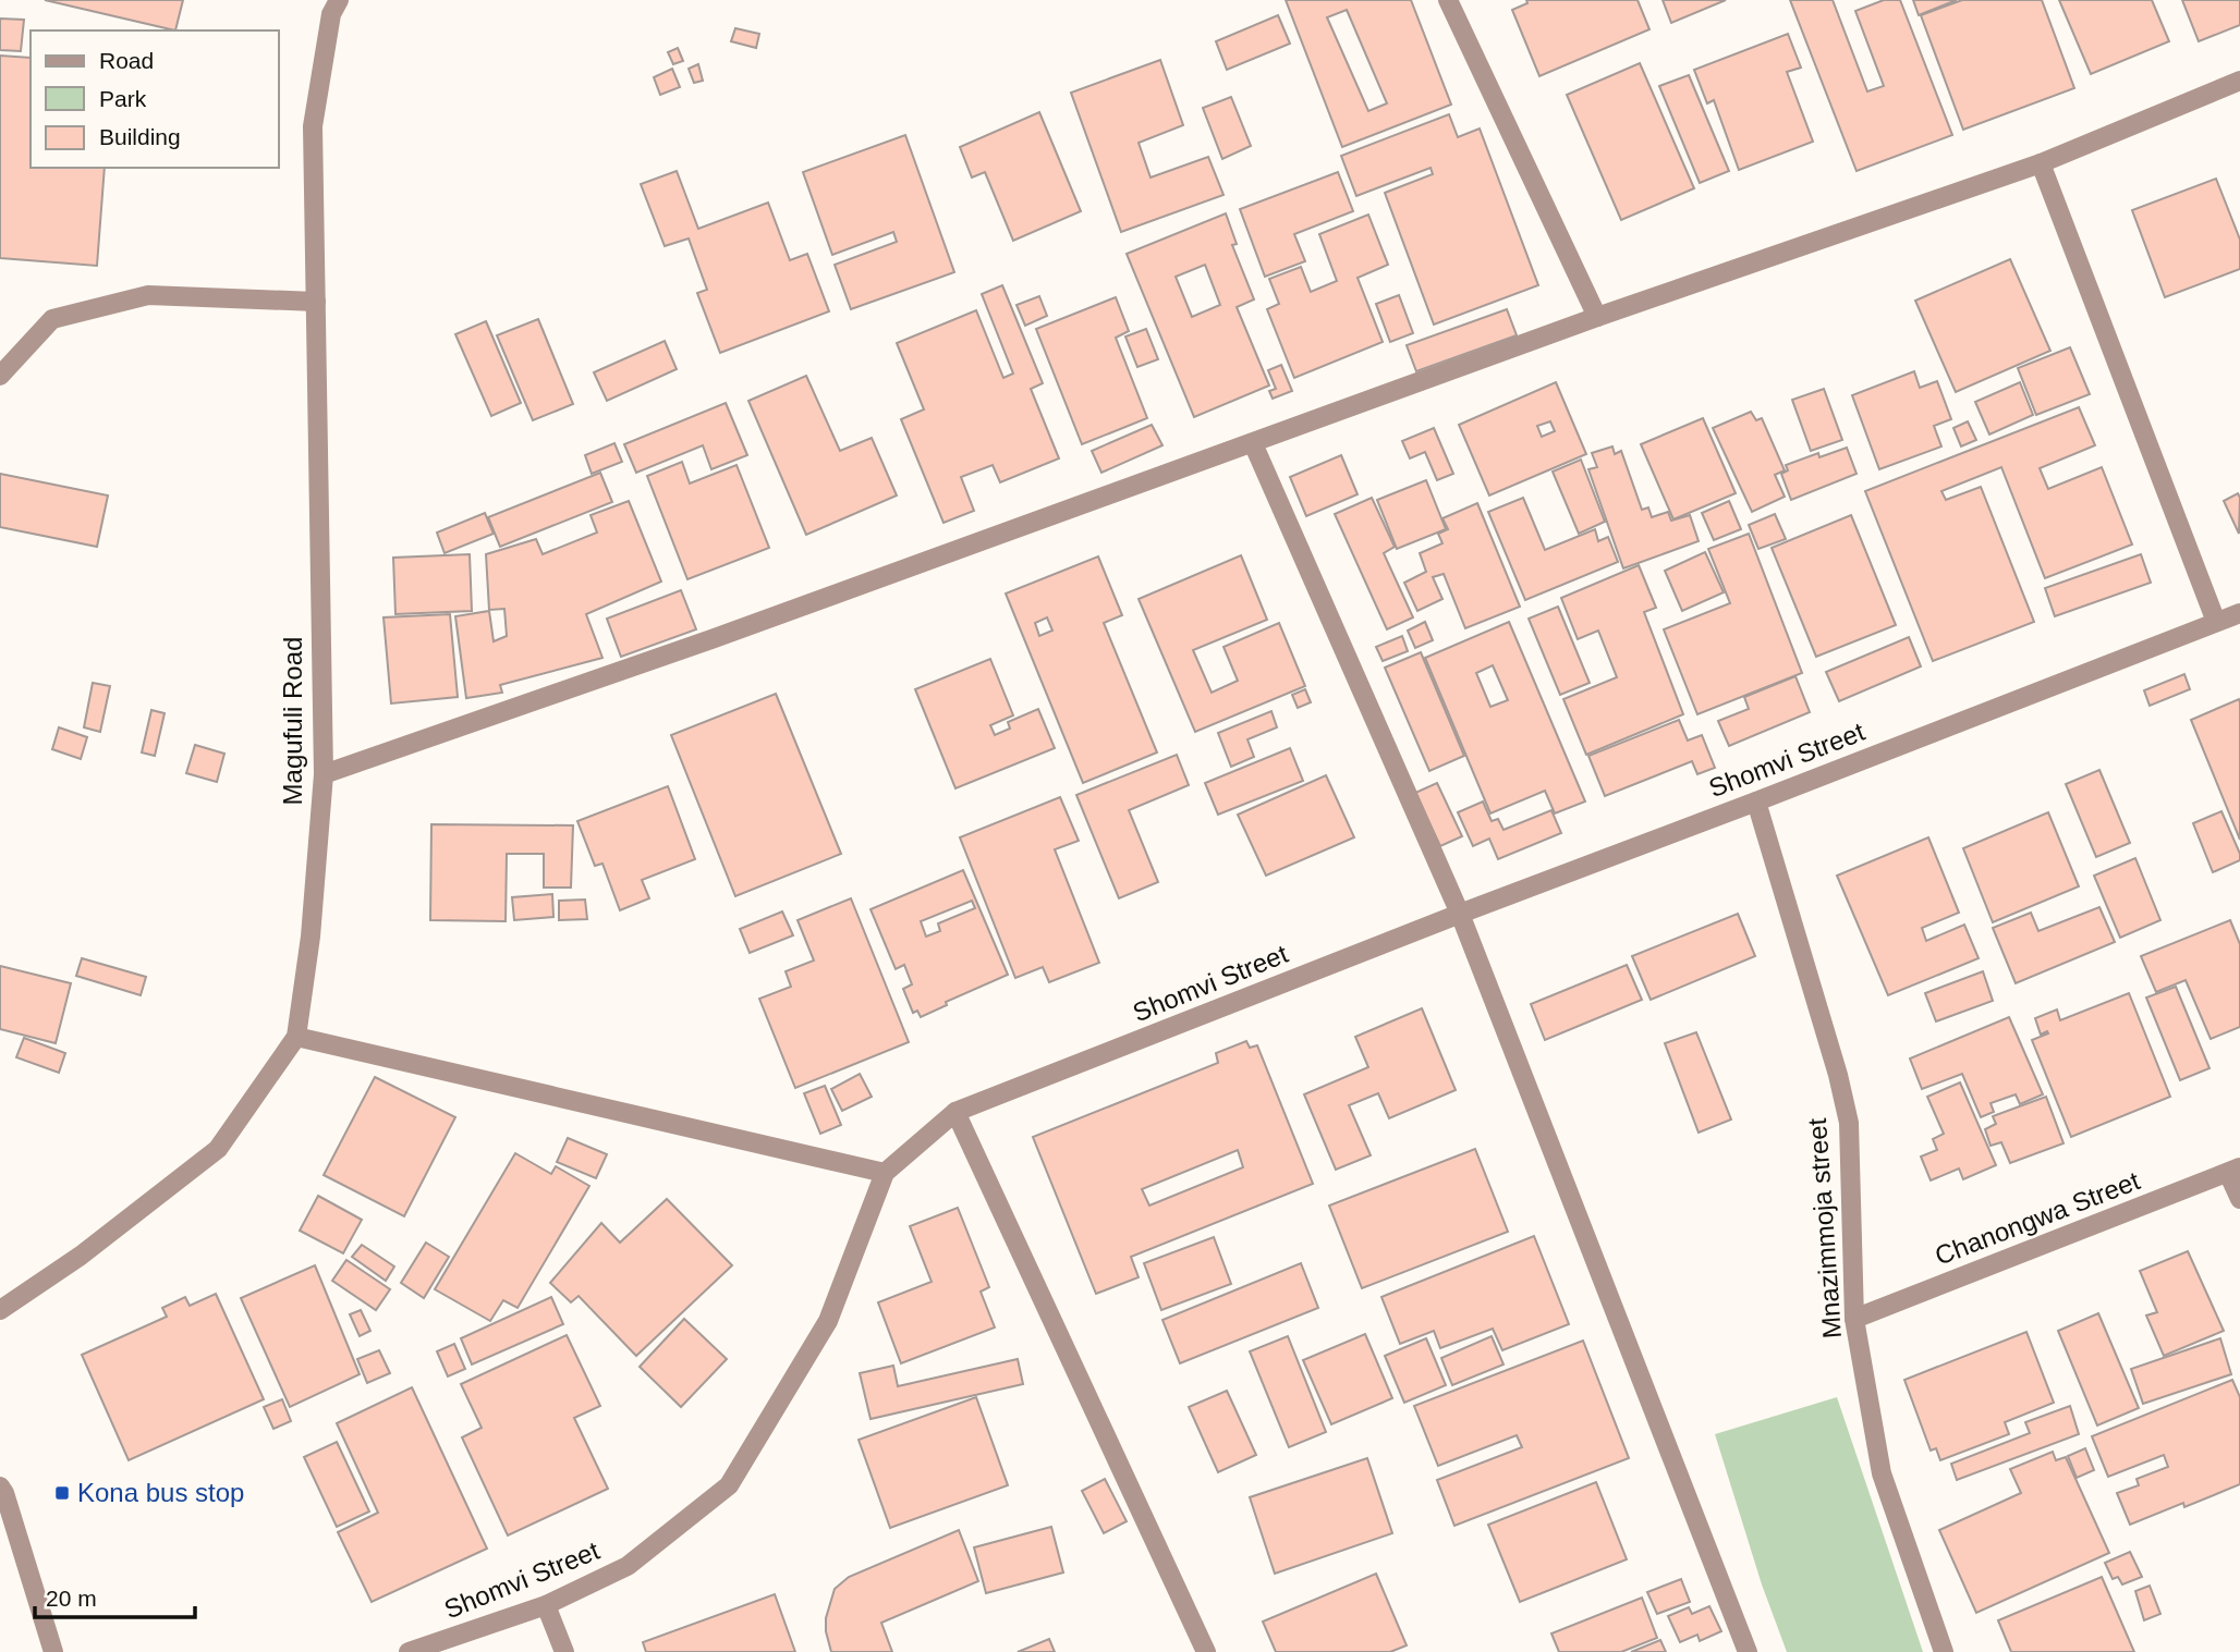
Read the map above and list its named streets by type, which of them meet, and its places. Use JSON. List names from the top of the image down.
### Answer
{
  "streets": {
    "street": [
      "Magufuli Road",
      "Shomvi Street",
      "Chanongwa Street",
      "Mnazimmoja street"
    ]
  },
  "crossings": [
    ["Shomvi Street", "Mnazimmoja street"],
    ["Chanongwa Street", "Mnazimmoja street"]
  ],
  "places": {
    "transit": ["Kona bus stop"]
  },
  "legend": ["Road", "Park", "Building"],
  "scale_bar": "20 m"
}
